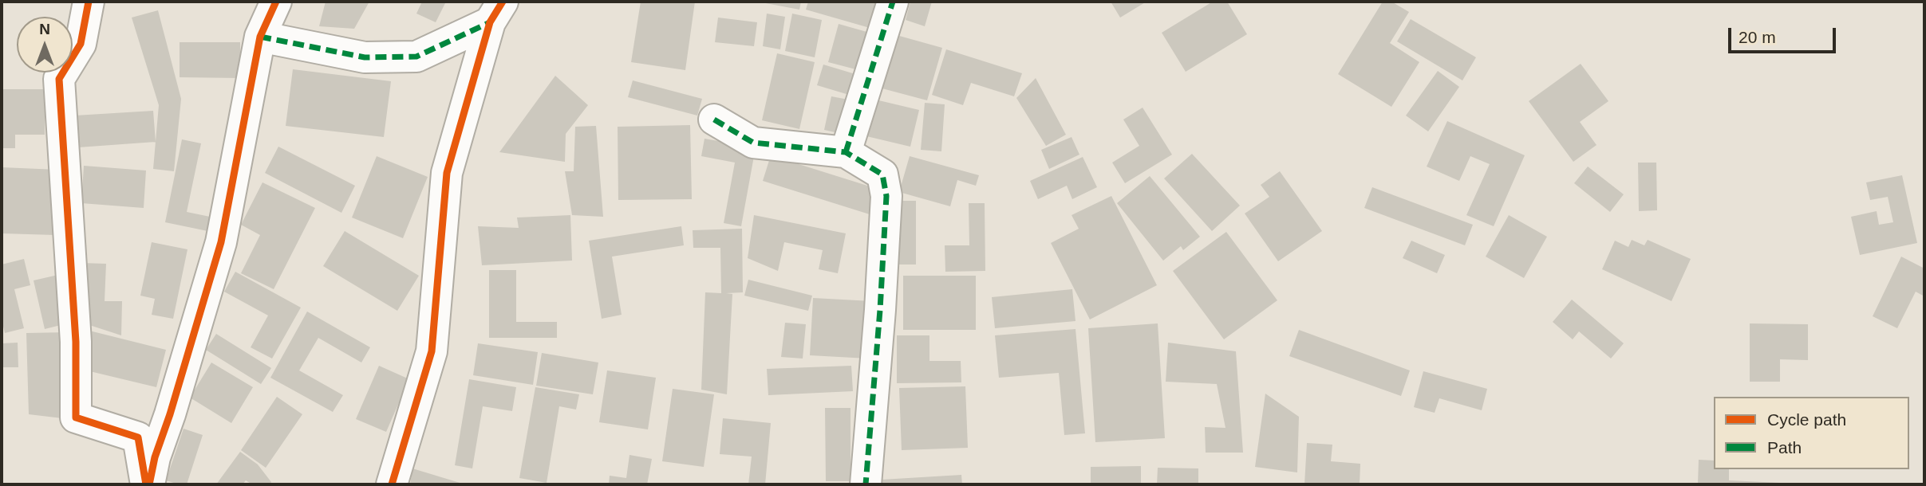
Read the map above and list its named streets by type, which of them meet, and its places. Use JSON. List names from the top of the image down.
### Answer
{
  "legend": ["Cycle path", "Path"],
  "scale_bar": "20 m",
  "north": "top"
}
